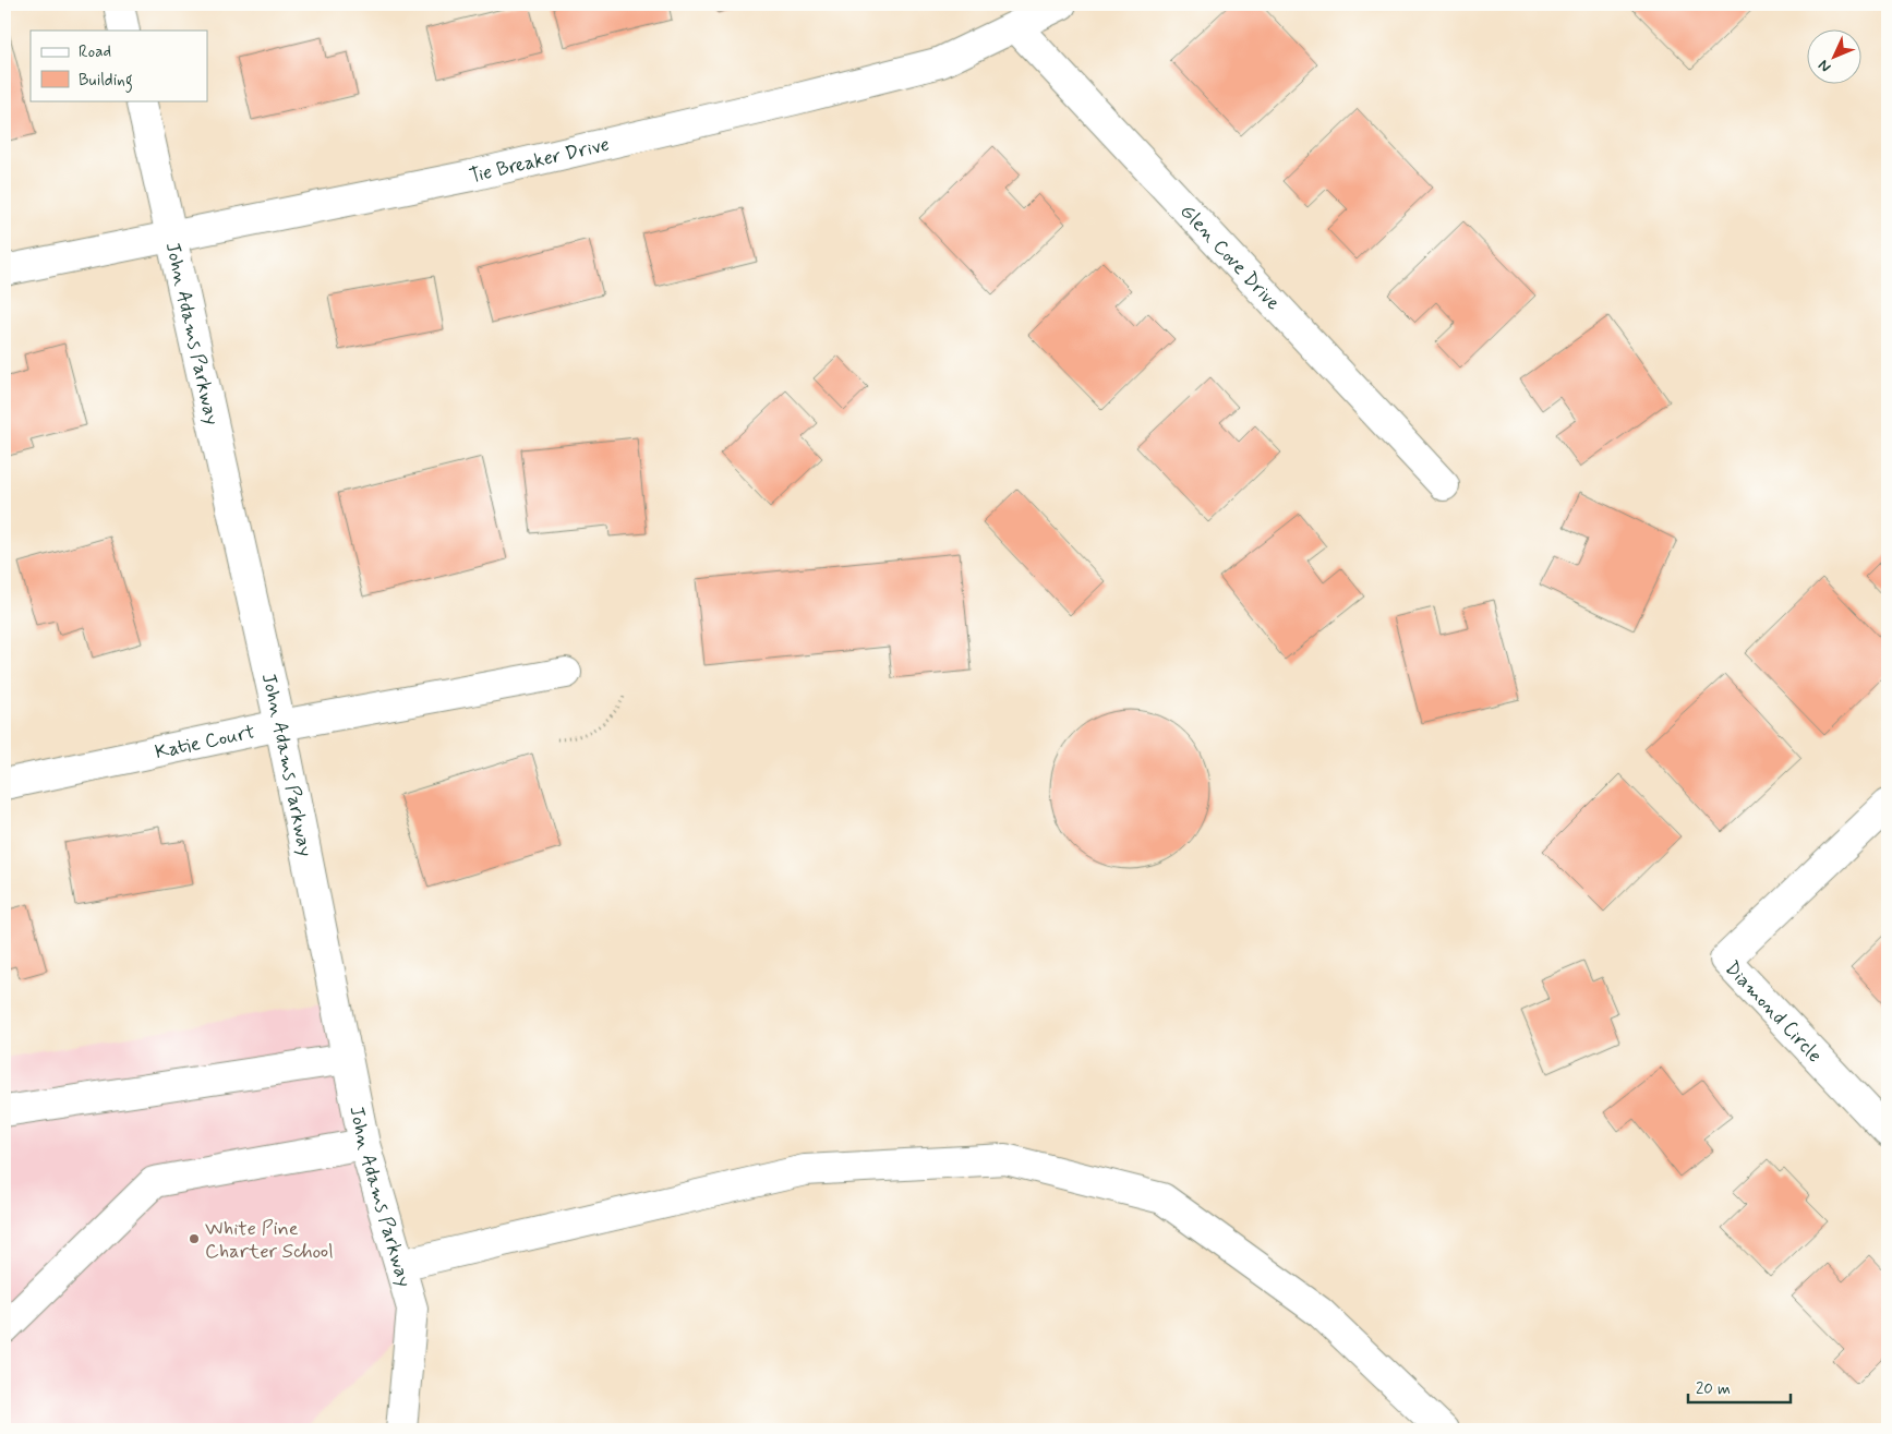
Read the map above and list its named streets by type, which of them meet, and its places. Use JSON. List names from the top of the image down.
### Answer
{
  "streets": {
    "street": [
      "Tie Breaker Drive",
      "Glen Cove Drive",
      "John Adams Parkway",
      "Katie Court",
      "Diamond Circle"
    ]
  },
  "crossings": [
    ["Tie Breaker Drive", "Glen Cove Drive"],
    ["Tie Breaker Drive", "John Adams Parkway"],
    ["John Adams Parkway", "Katie Court"]
  ],
  "places": ["White Pine Charter School"],
  "legend": ["Road", "Building"],
  "scale_bar": "20 m",
  "north": "bottom left"
}
